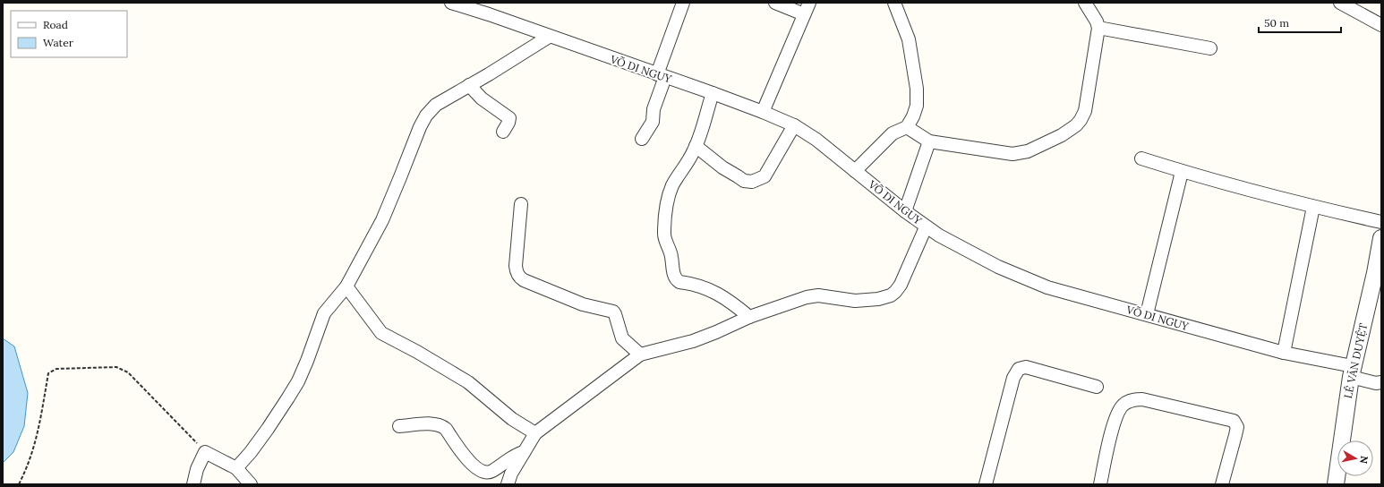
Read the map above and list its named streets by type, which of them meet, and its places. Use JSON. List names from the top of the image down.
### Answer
{
  "streets": {
    "street": ["VÕ DI NGUY", "LÊ VĂN DUYỆT"]
  },
  "crossings": [
    ["VÕ DI NGUY", "LÊ VĂN DUYỆT"]
  ],
  "legend": ["Road", "Water"],
  "scale_bar": "50 m",
  "north": "right"
}
